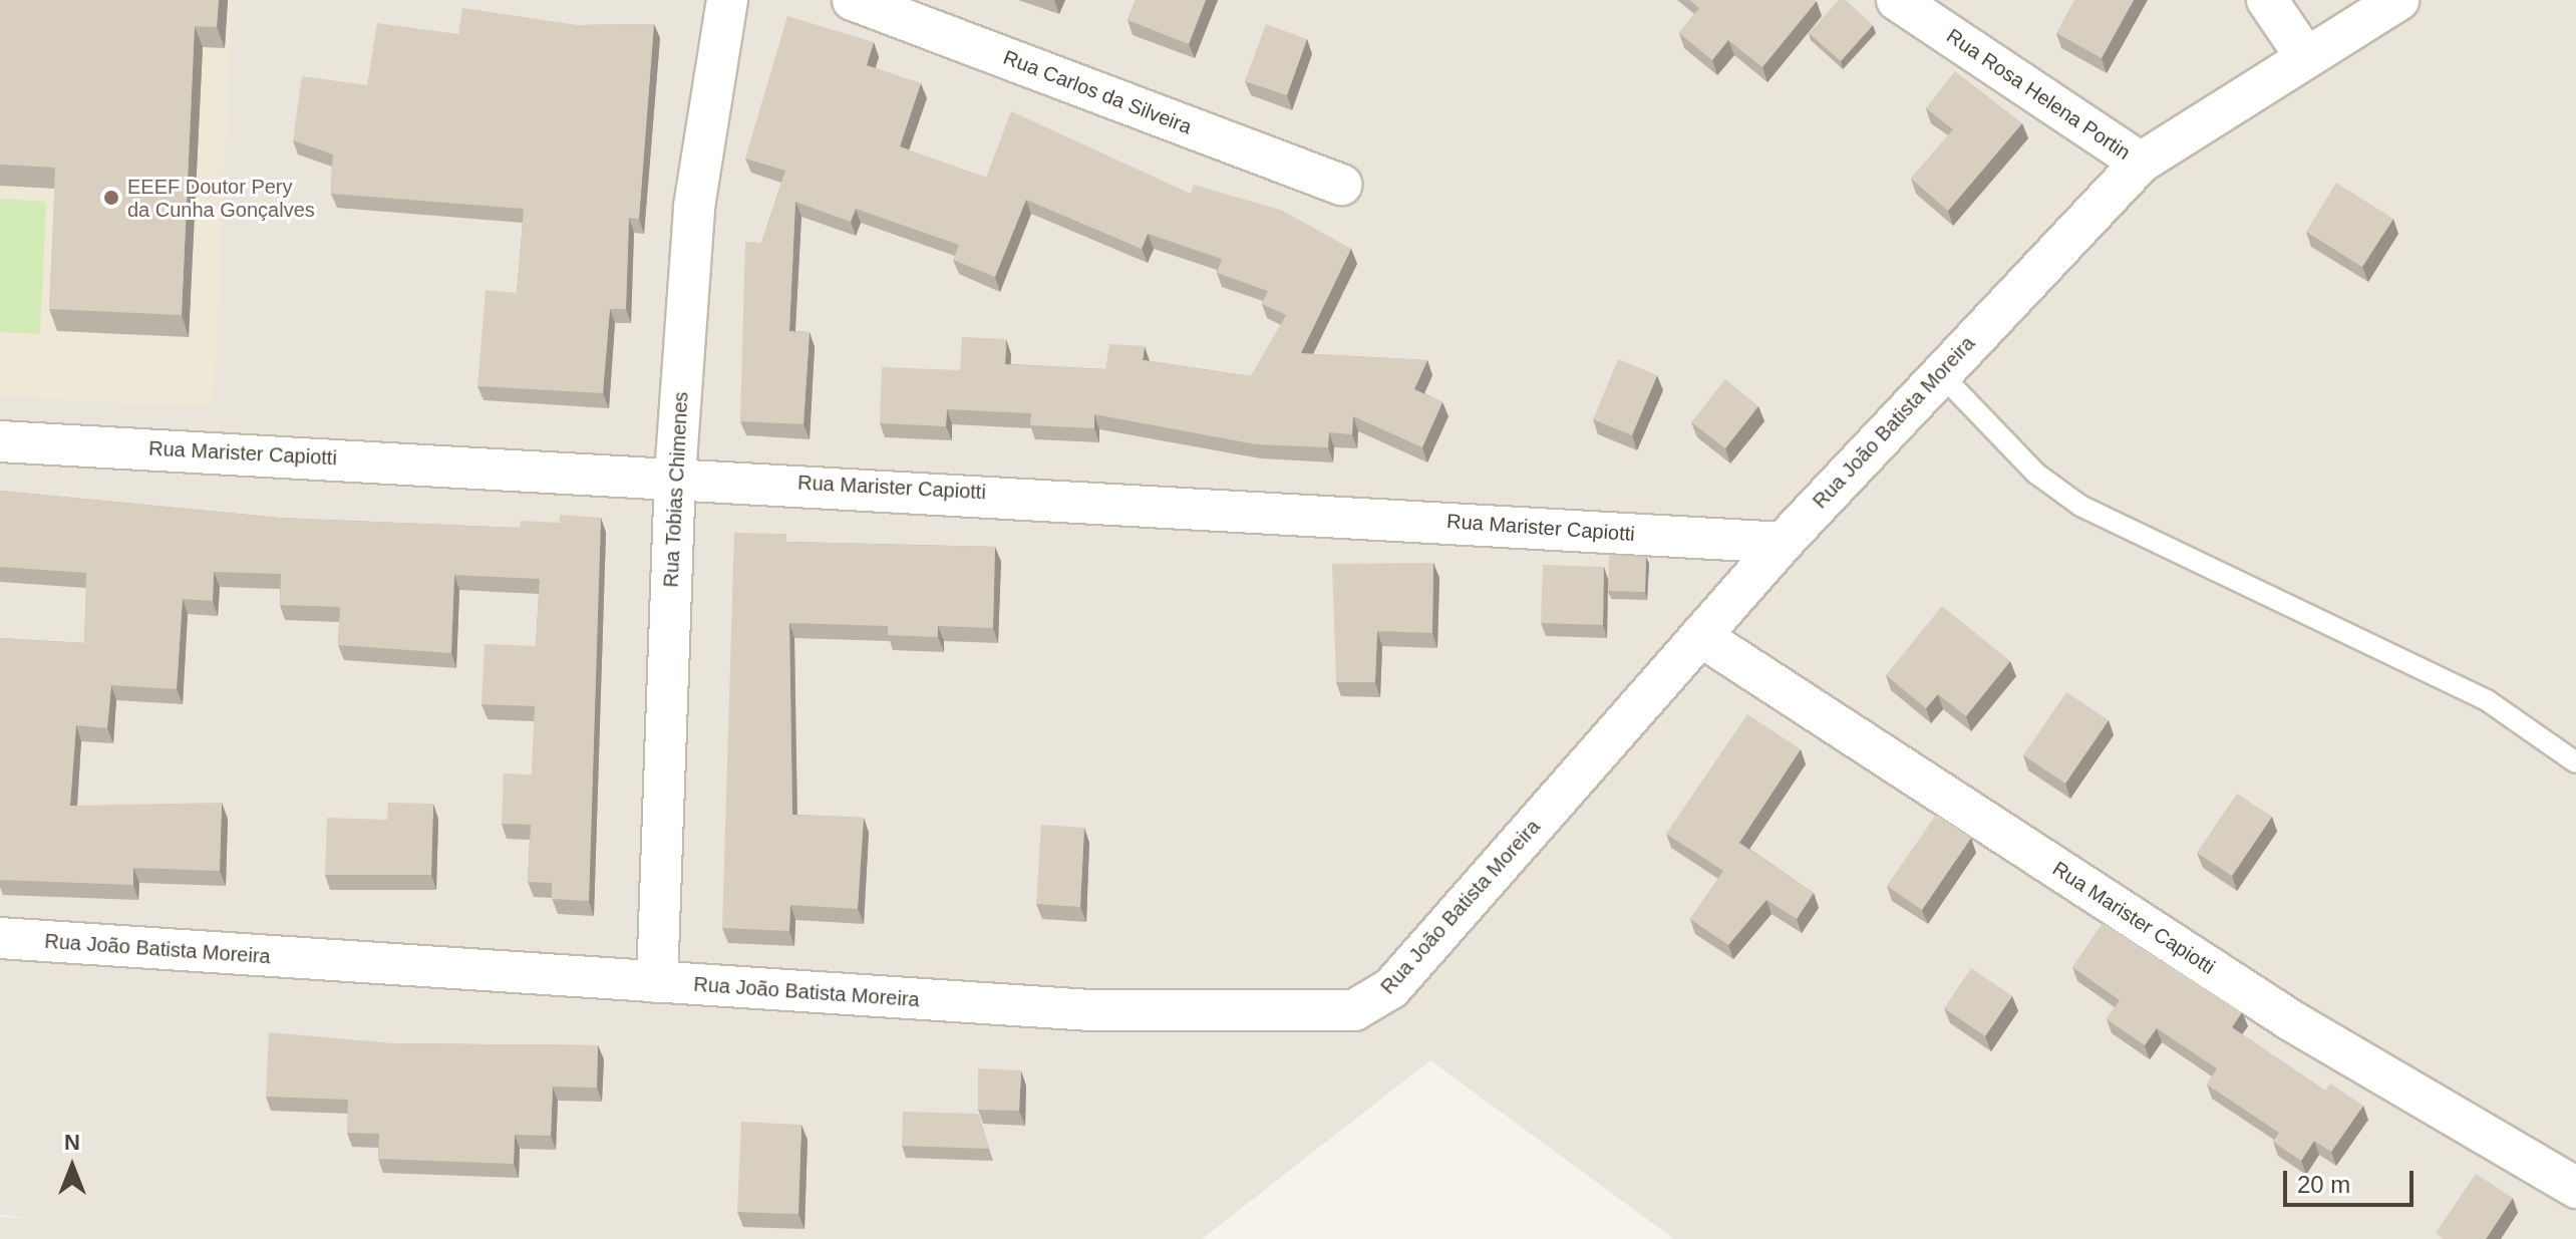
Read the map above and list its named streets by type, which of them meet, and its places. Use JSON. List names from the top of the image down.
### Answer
{
  "streets": {
    "street": [
      "Rua Carlos da Silveira",
      "Rua Rosa Helena Portin",
      "Rua João Batista Moreira",
      "Rua Marister Capiotti",
      "Rua Tobias Chimenes"
    ]
  },
  "crossings": [
    ["Rua Rosa Helena Portin", "Rua João Batista Moreira"],
    ["Rua João Batista Moreira", "Rua Marister Capiotti"],
    ["Rua João Batista Moreira", "Rua Tobias Chimenes"],
    ["Rua Marister Capiotti", "Rua Tobias Chimenes"]
  ],
  "places": ["EEEF Doutor Pery da Cunha Gonçalves"],
  "scale_bar": "20 m",
  "north": "top"
}
